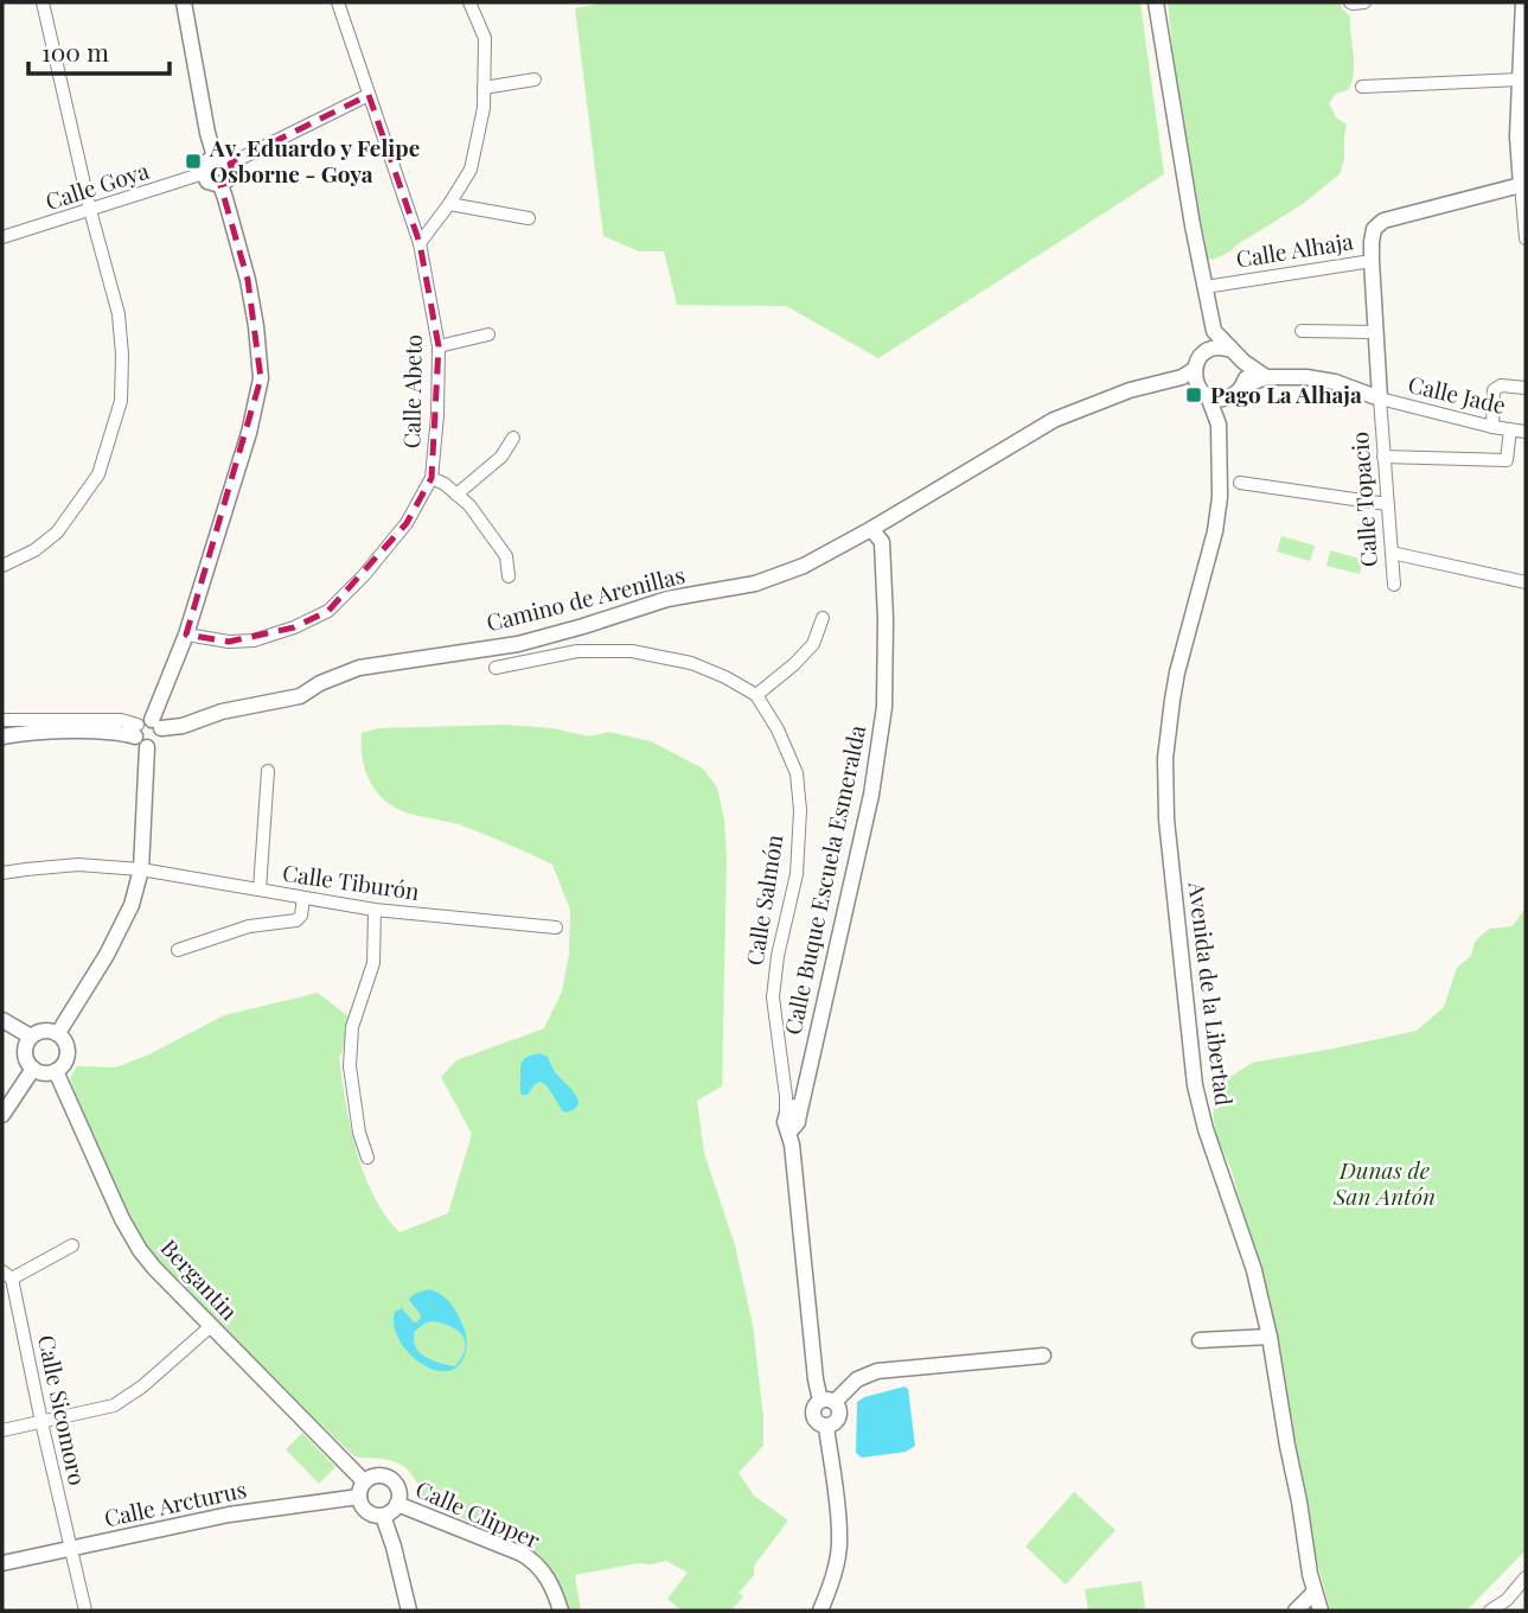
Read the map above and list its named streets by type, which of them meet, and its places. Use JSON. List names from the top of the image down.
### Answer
{
  "streets": {
    "street": [
      "Calle Goya",
      "Calle Alhaja",
      "Calle Abeto",
      "Calle Jade",
      "Calle Topacio",
      "Camino de Arenillas",
      "Calle Buque Escuela Esmeralda",
      "Calle Tiburón",
      "Calle Salmón",
      "Avenida de la Libertad",
      "Bergantin",
      "Calle Sicomoro",
      "Calle Arcturus",
      "Calle Clipper"
    ]
  },
  "crossings": [
    ["Calle Alhaja", "Calle Topacio"],
    ["Calle Jade", "Calle Topacio"],
    ["Camino de Arenillas", "Calle Buque Escuela Esmeralda"],
    ["Camino de Arenillas", "Avenida de la Libertad"],
    ["Calle Buque Escuela Esmeralda", "Calle Salmón"],
    ["Bergantin", "Calle Arcturus"],
    ["Bergantin", "Calle Clipper"],
    ["Calle Sicomoro", "Calle Arcturus"],
    ["Calle Arcturus", "Calle Clipper"]
  ],
  "parks": ["Dunas de San Antón"],
  "places": {
    "transit": ["Av. Eduardo y Felipe Osborne - Goya", "Pago La Alhaja"]
  },
  "scale_bar": "100 m"
}
